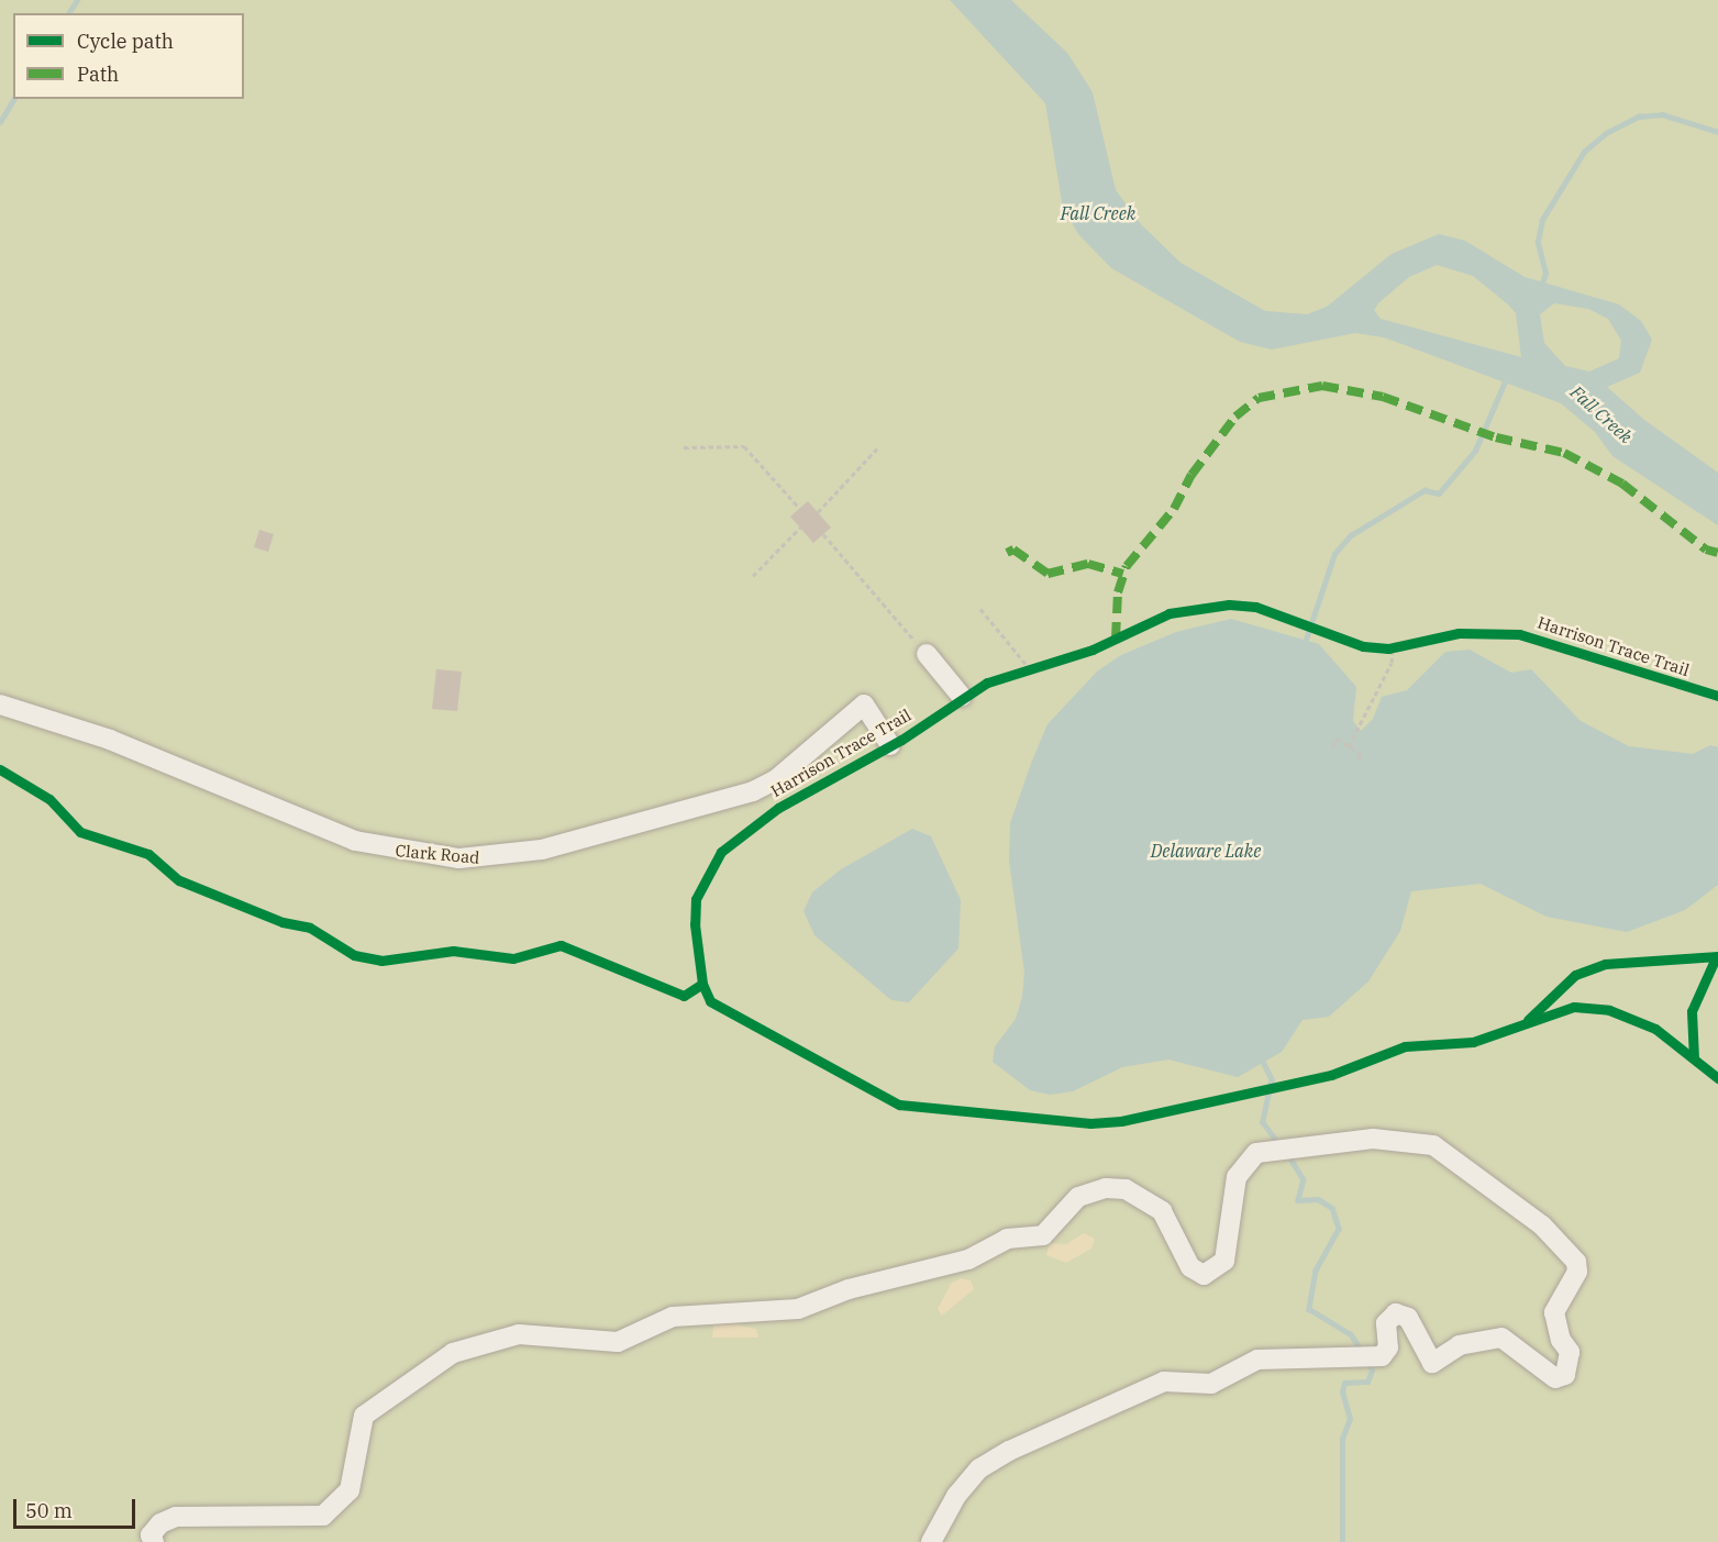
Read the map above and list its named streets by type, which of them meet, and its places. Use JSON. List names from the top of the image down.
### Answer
{
  "streets": {
    "street": ["Clark Road"],
    "cycle path": ["Harrison Trace Trail"]
  },
  "water": ["Fall Creek", "Delaware Lake"],
  "legend": ["Cycle path", "Path"],
  "scale_bar": "50 m"
}
